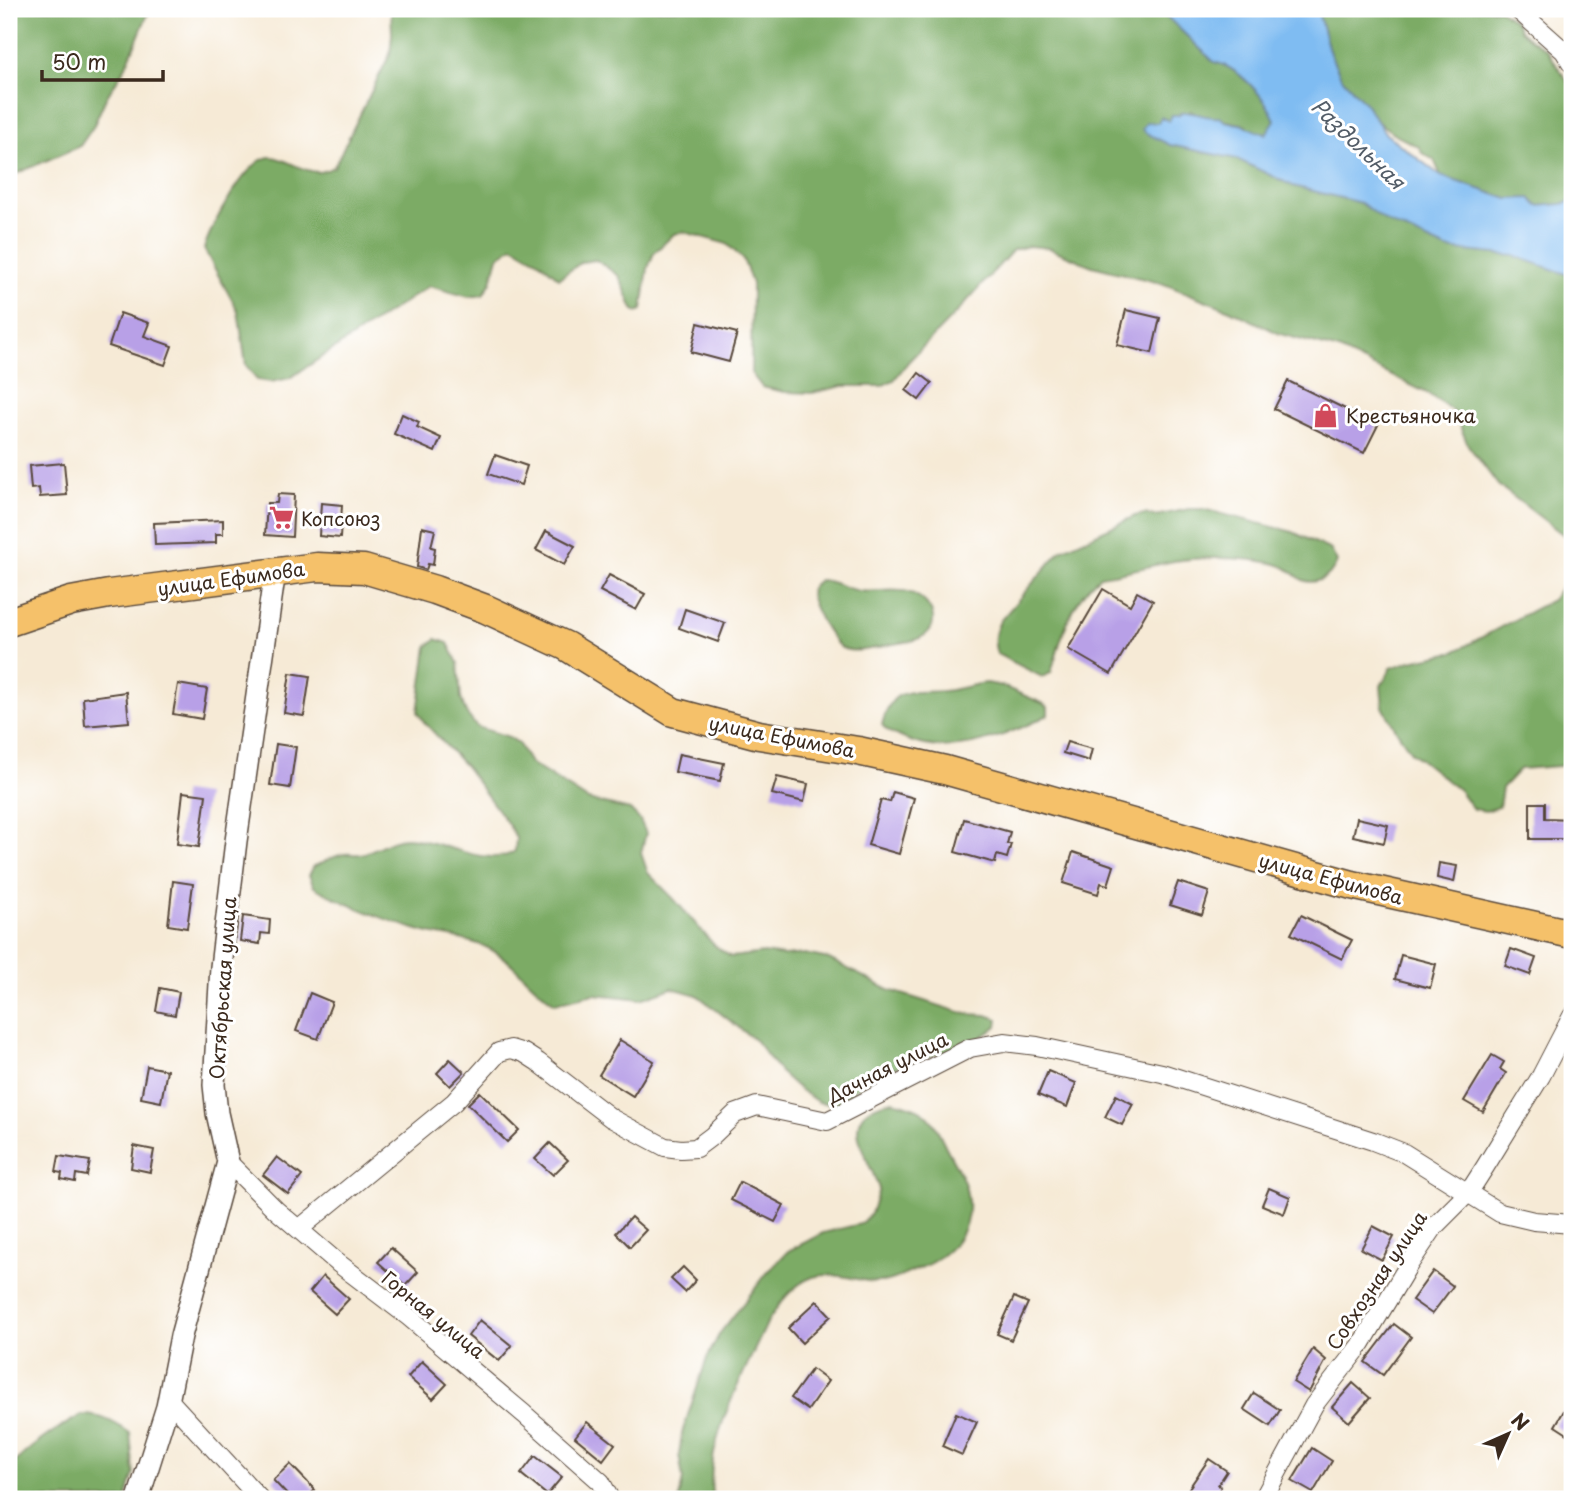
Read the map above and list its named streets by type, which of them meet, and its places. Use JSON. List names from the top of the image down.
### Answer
{
  "streets": {
    "main road": ["улица Ефимова"],
    "street": [
      "Октябрьская улица",
      "Дачная улица",
      "Совхозная улица",
      "Горная улица"
    ]
  },
  "crossings": [
    ["улица Ефимова", "Октябрьская улица"],
    ["Октябрьская улица", "Горная улица"],
    ["Дачная улица", "Совхозная улица"],
    ["Дачная улица", "Горная улица"]
  ],
  "water": ["Раздольная"],
  "places": {
    "shop": ["Крестьяночка"],
    "supermarket": ["Копсоюз"]
  },
  "scale_bar": "50 m",
  "north": "top right"
}
